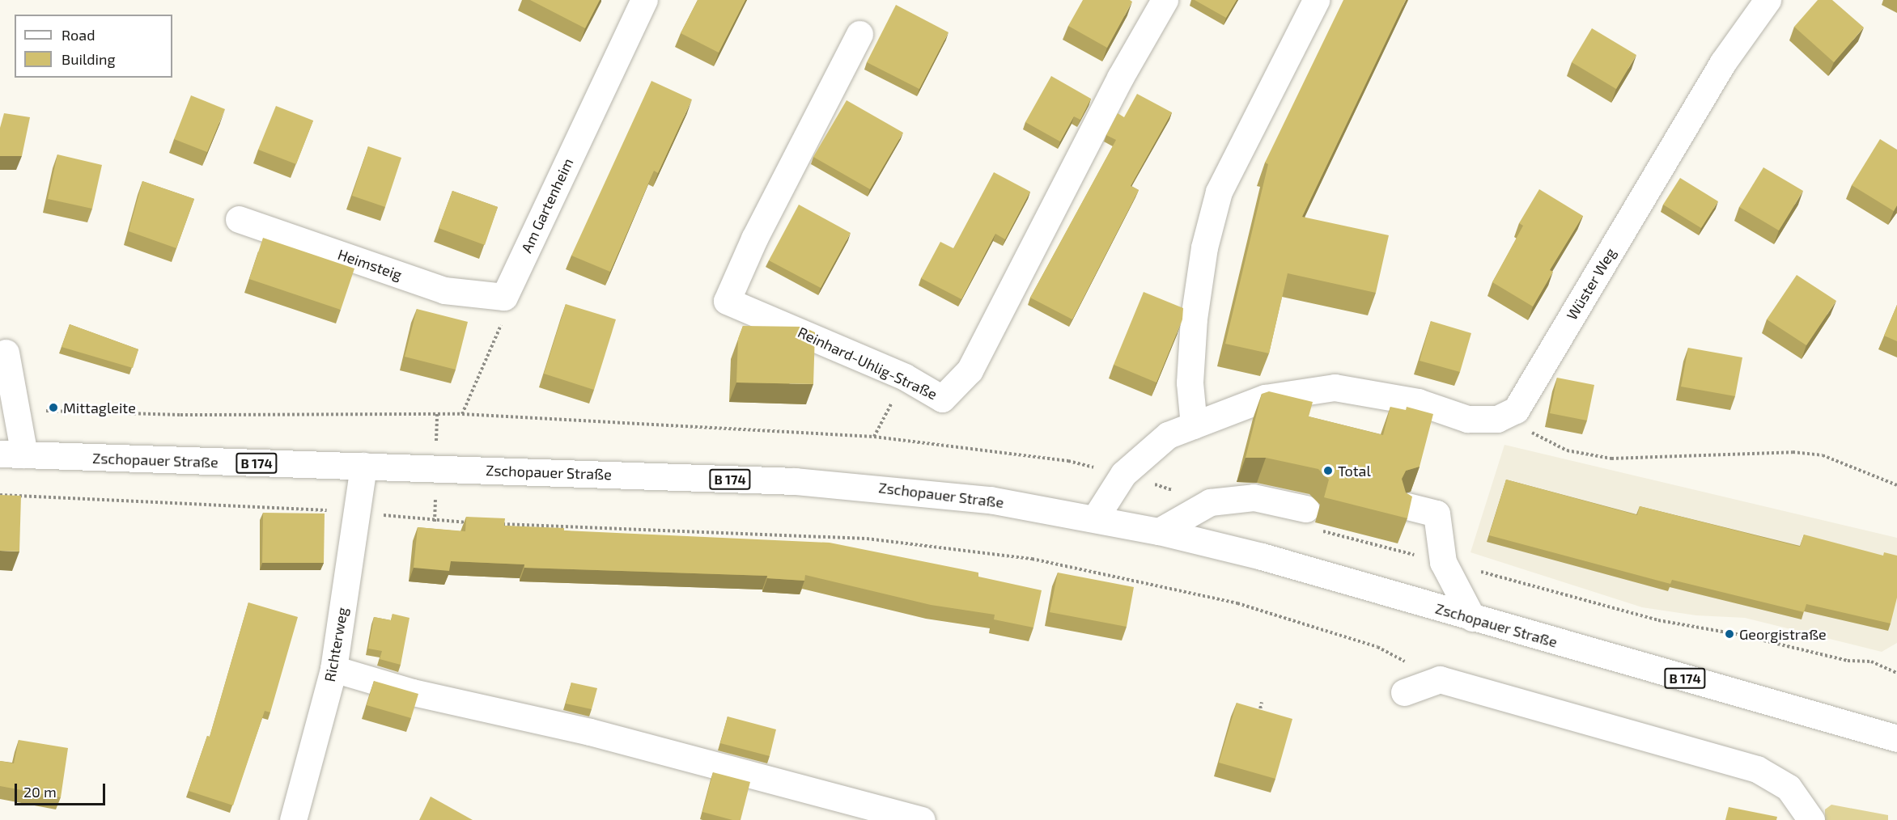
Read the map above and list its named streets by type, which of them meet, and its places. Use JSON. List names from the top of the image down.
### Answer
{
  "streets": {
    "street": [
      "Am Gartenheim",
      "Heimsteig",
      "Wüster Weg",
      "Reinhard-Uhlig-Straße",
      "Zschopauer Straße",
      "B 174",
      "Richterweg"
    ]
  },
  "crossings": [
    ["Am Gartenheim", "Heimsteig"],
    ["Zschopauer Straße", "Richterweg"]
  ],
  "places": ["Mittagleite", "Total", "Georgistraße"],
  "legend": ["Road", "Building"],
  "scale_bar": "20 m"
}
